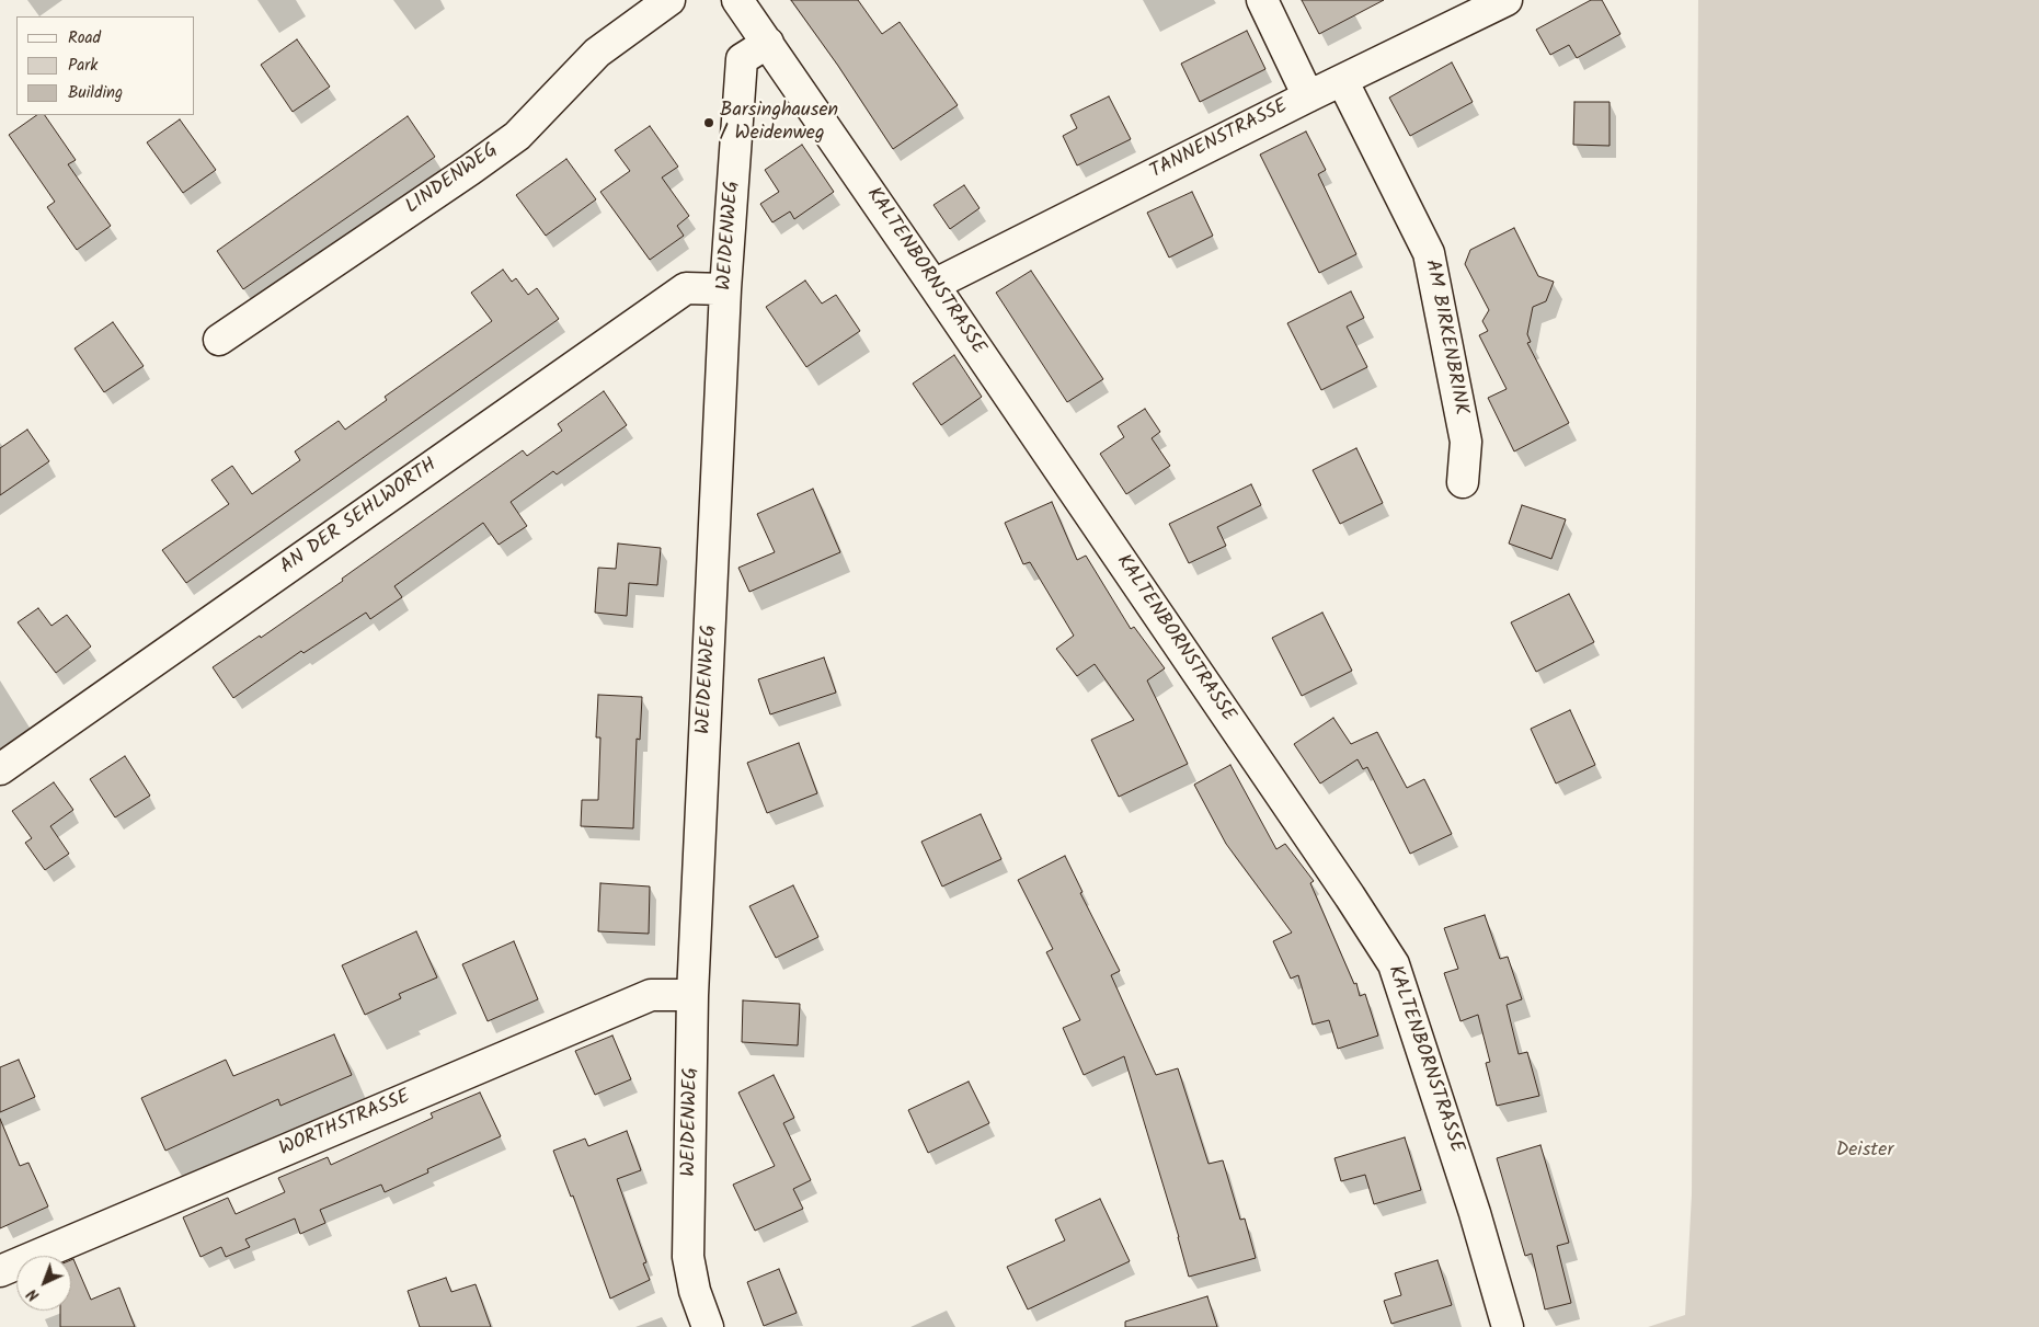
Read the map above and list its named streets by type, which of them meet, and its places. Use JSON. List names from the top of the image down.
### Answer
{
  "streets": {
    "street": [
      "TANNENSTRASSE",
      "LINDENWEG",
      "WEIDENWEG",
      "KALTENBORNSTRASSE",
      "AM BIRKENBRINK",
      "AN DER SEHLWORTH",
      "WORTHSTRASSE"
    ]
  },
  "crossings": [
    ["TANNENSTRASSE", "KALTENBORNSTRASSE"],
    ["TANNENSTRASSE", "AM BIRKENBRINK"],
    ["WEIDENWEG", "KALTENBORNSTRASSE"],
    ["WEIDENWEG", "AN DER SEHLWORTH"],
    ["WEIDENWEG", "WORTHSTRASSE"]
  ],
  "parks": ["Deister"],
  "places": ["Barsinghausen / Weidenweg"],
  "legend": ["Road", "Park", "Building"],
  "north": "bottom left"
}
